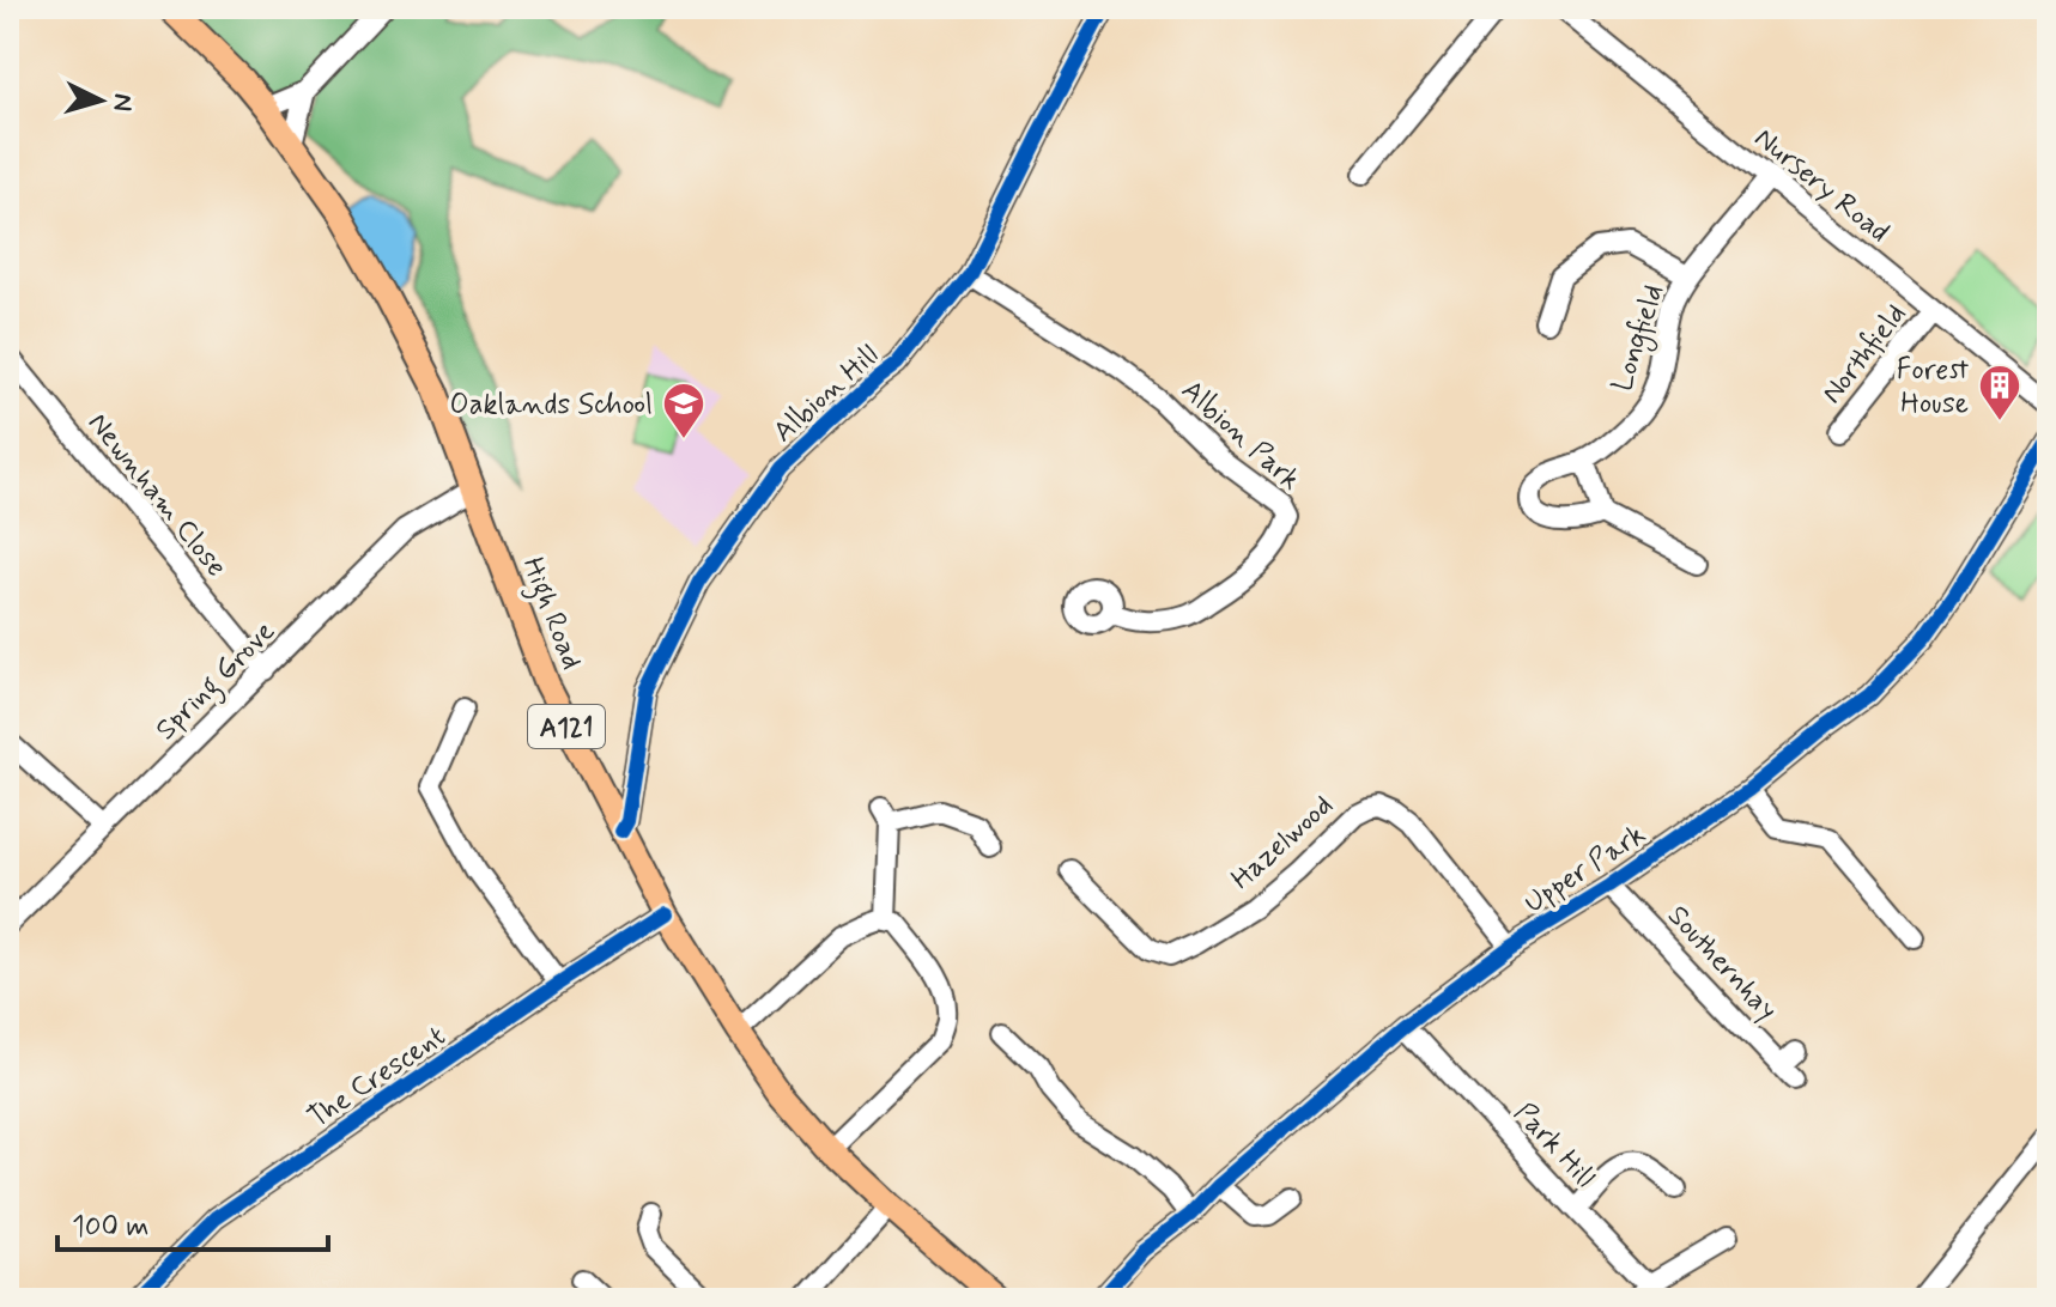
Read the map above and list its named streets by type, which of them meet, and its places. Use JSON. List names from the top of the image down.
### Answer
{
  "streets": {
    "main road": ["High Road", "A121"],
    "street": [
      "Nursery Road",
      "Longfield",
      "Northfield",
      "Albion Hill",
      "Albion Park",
      "Newnham Close",
      "Spring Grove",
      "Hazelwood",
      "Upper Park",
      "Southernhay",
      "The Crescent",
      "Park Hill"
    ]
  },
  "crossings": [
    ["Nursery Road", "Longfield"],
    ["Nursery Road", "Northfield"],
    ["Albion Hill", "Albion Park"],
    ["Albion Hill", "High Road"],
    ["Newnham Close", "Spring Grove"],
    ["High Road", "Spring Grove"],
    ["High Road", "The Crescent"],
    ["Hazelwood", "Upper Park"],
    ["Upper Park", "Southernhay"],
    ["Upper Park", "Park Hill"]
  ],
  "places": {
    "building": ["Forest House"],
    "school or university": ["Oaklands School"]
  },
  "scale_bar": "100 m",
  "north": "right"
}
